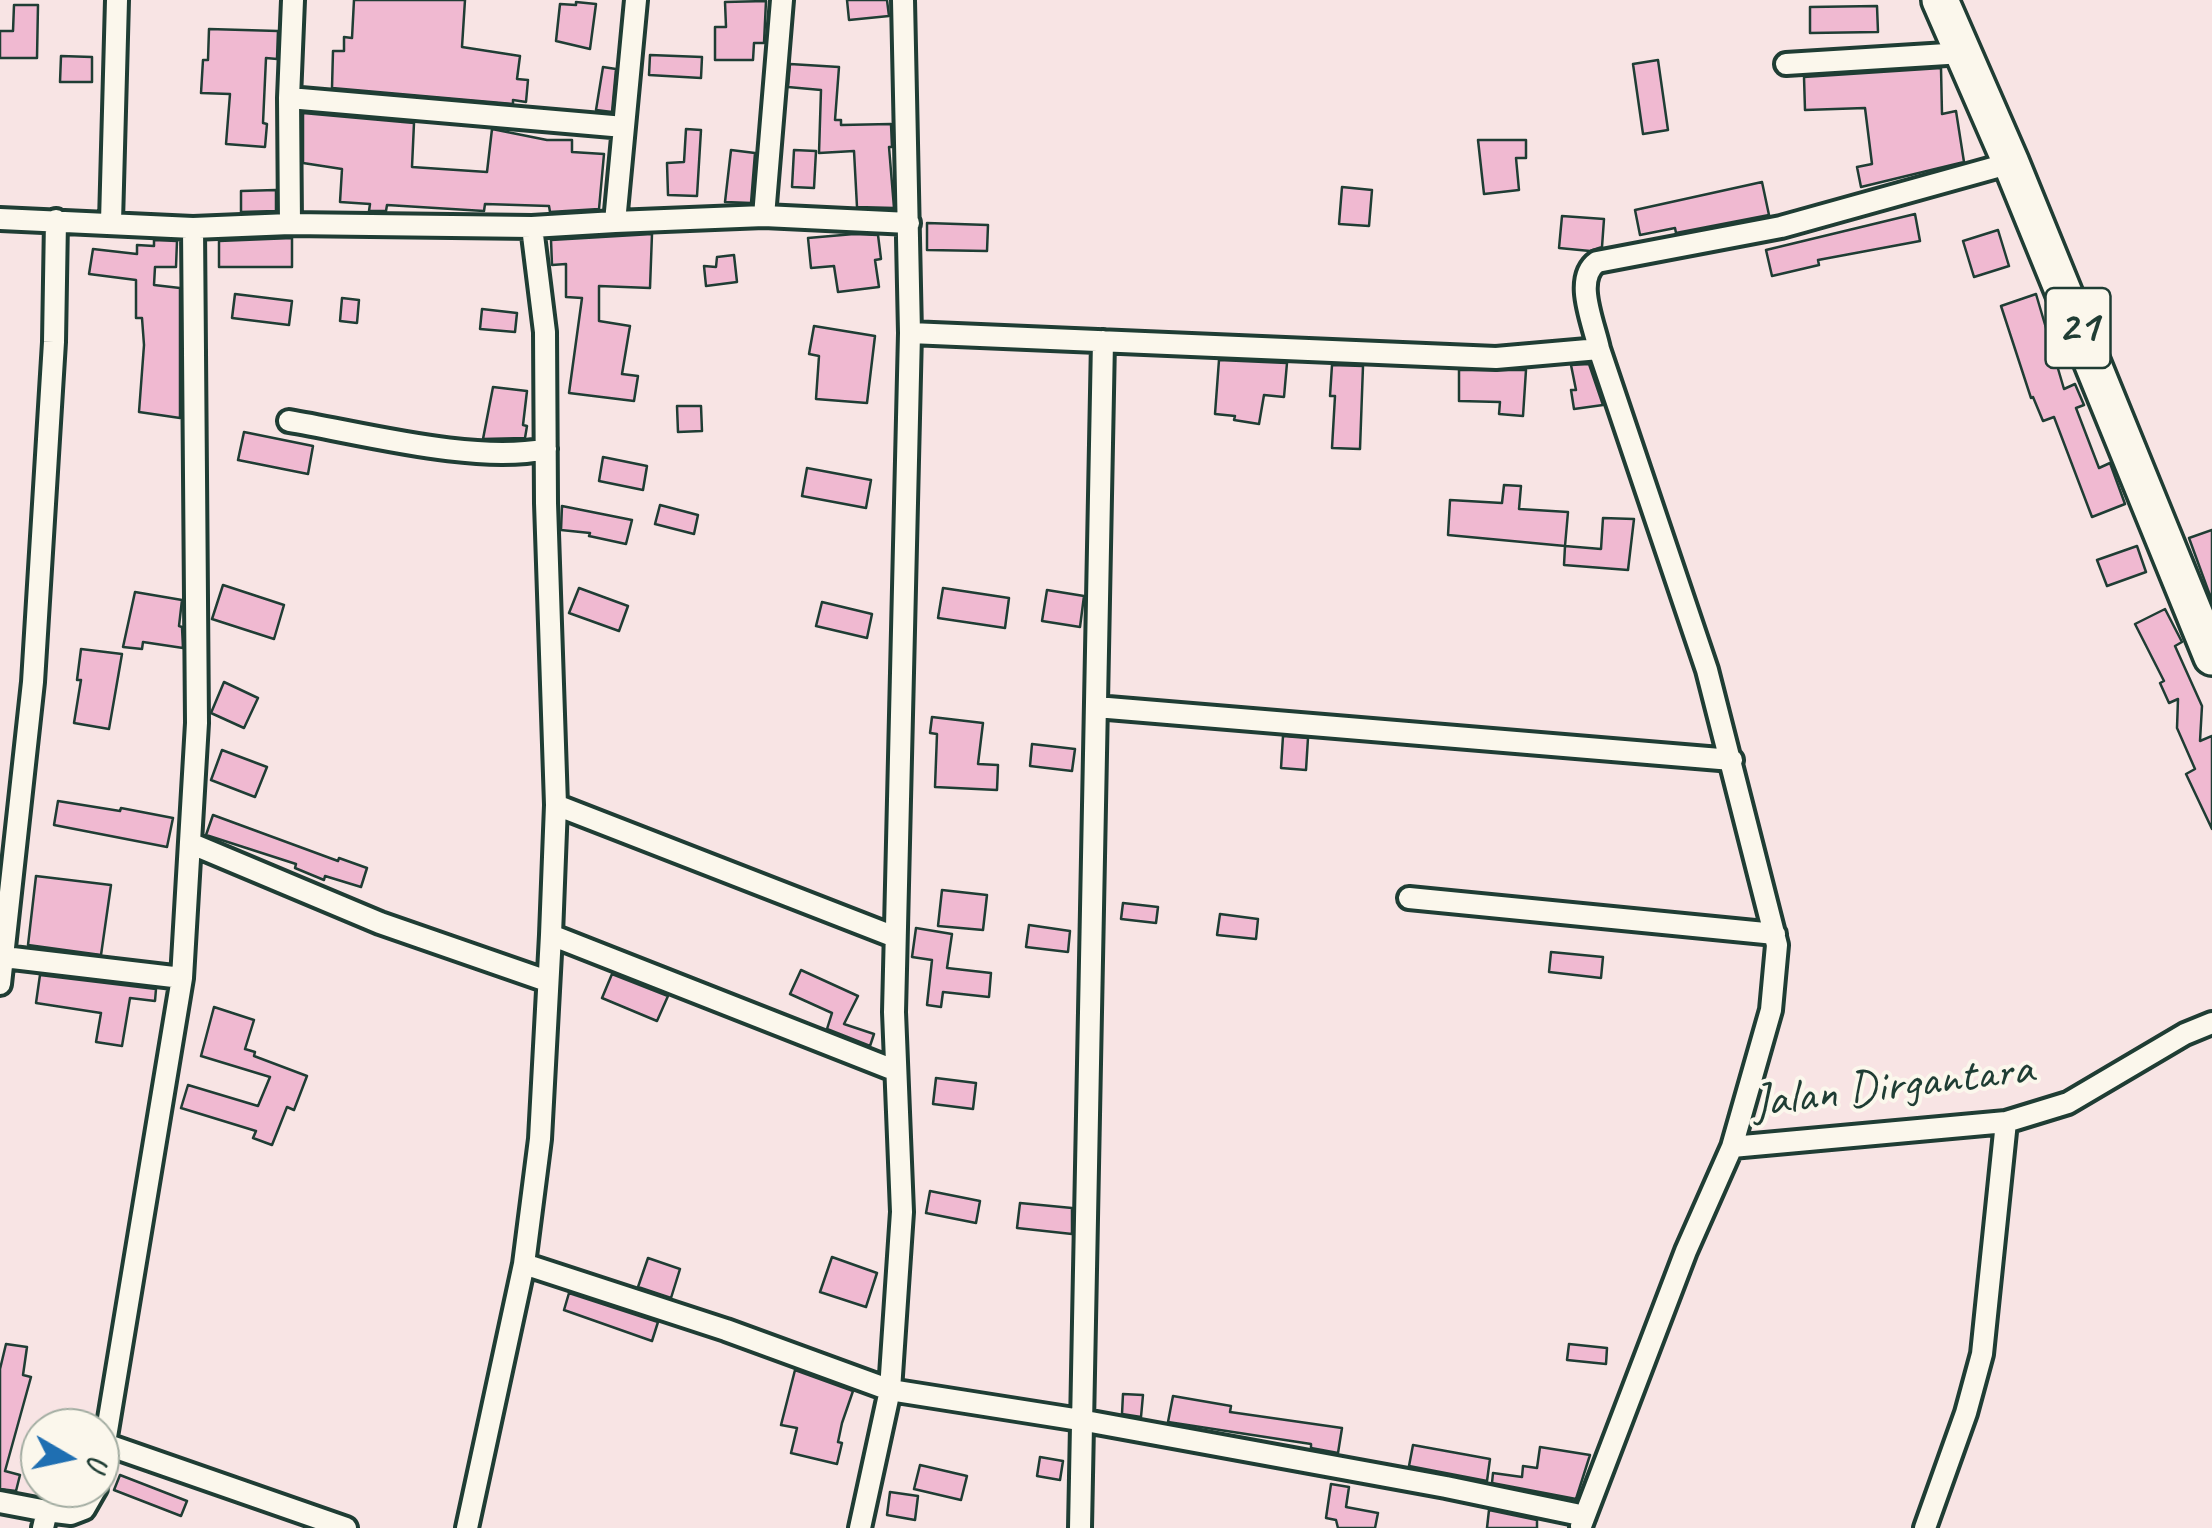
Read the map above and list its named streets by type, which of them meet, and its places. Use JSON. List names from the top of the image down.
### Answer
{
  "streets": {
    "highway": ["21"],
    "street": ["Jalan Dirgantara"]
  },
  "north": "right"
}
